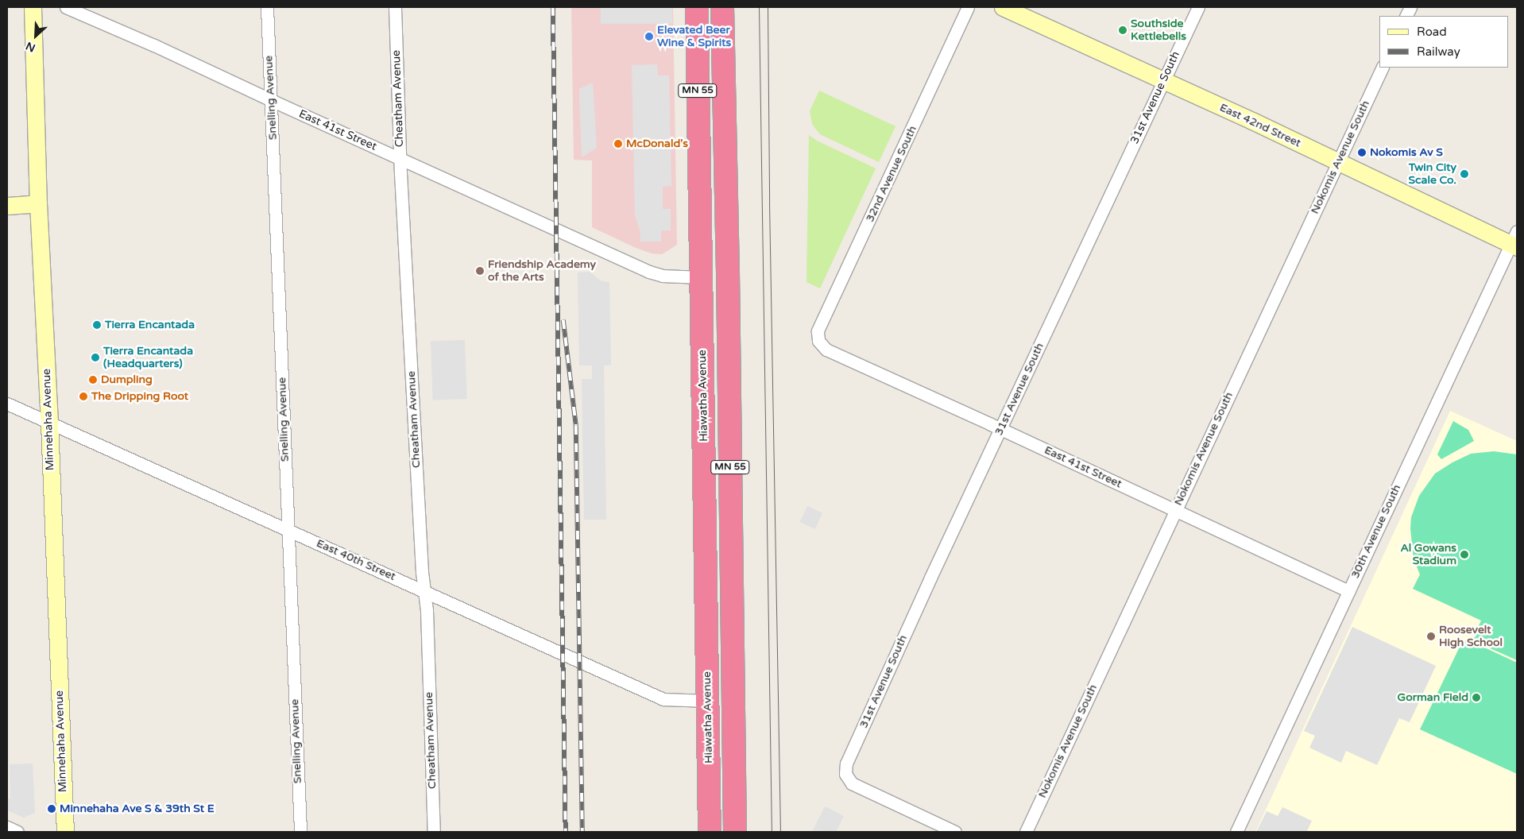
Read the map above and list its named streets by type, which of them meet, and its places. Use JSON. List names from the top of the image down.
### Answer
{
  "streets": {
    "highway": ["MN 55", "Hiawatha Avenue"],
    "main road": ["East 42nd Street", "Minnehaha Avenue"],
    "street": [
      "Snelling Avenue",
      "31st Avenue South",
      "Cheatham Avenue",
      "East 41st Street",
      "Nokomis Avenue South",
      "32nd Avenue South",
      "30th Avenue South",
      "East 40th Street"
    ]
  },
  "crossings": [
    ["Snelling Avenue", "East 41st Street"],
    ["Snelling Avenue", "East 40th Street"],
    ["31st Avenue South", "East 42nd Street"],
    ["31st Avenue South", "East 41st Street"],
    ["Cheatham Avenue", "East 41st Street"],
    ["Cheatham Avenue", "East 40th Street"],
    ["East 42nd Street", "Nokomis Avenue South"],
    ["East 42nd Street", "30th Avenue South"],
    ["East 41st Street", "Nokomis Avenue South"],
    ["East 41st Street", "32nd Avenue South"],
    ["East 41st Street", "Hiawatha Avenue"],
    ["East 41st Street", "30th Avenue South"],
    ["Hiawatha Avenue", "East 40th Street"],
    ["Minnehaha Avenue", "East 40th Street"]
  ],
  "places": [
    "Southside Kettlebells",
    "Elevated Beer Wine & Spirits",
    "McDonald's",
    "Nokomis Av S",
    "Twin City Scale Co.",
    "Friendship Academy of the Arts",
    "Tierra Encantada",
    "Tierra Encantada (Headquarters)",
    "Dumpling",
    "The Dripping Root",
    "Al Gowans Stadium",
    "Roosevelt High School",
    "Gorman Field",
    "Minnehaha Ave S & 39th St E"
  ],
  "legend": ["Road", "Railway"],
  "north": "bottom left"
}
